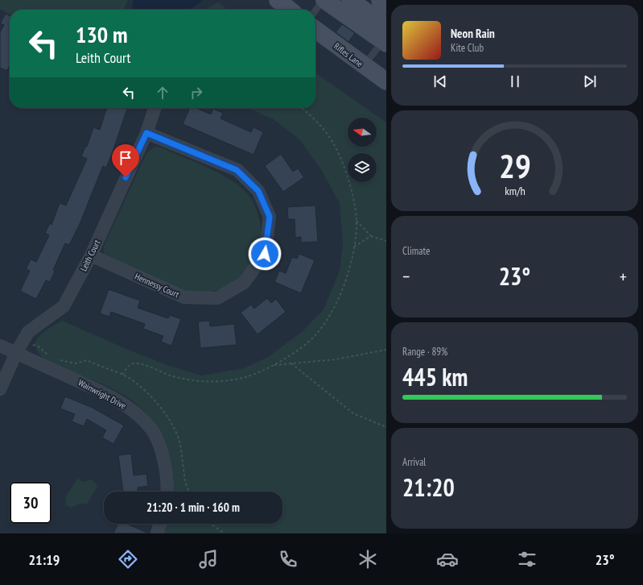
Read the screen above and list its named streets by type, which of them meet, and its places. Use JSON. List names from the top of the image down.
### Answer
{
  "streets": {
    "street": [
      "Rifles Lane",
      "Leith Court",
      "Hennessy Court",
      "Wainwright Drive"
    ]
  },
  "crossings": [
    ["Leith Court", "Hennessy Court"],
    ["Leith Court", "Wainwright Drive"]
  ],
  "north": "left",
  "page": {
    "turn": ["130 m", "Leith Court"],
    "song": ["Neon Rain", "Kite Club"],
    "tile": [
      "Climate",
      ["Range · 89%", "445 km"],
      ["Arrival", "21:20"]
    ],
    "heat": ["−", "23°", "+"],
    "limit": "30",
    "trip": "21:20 · 1 min · 160 m",
    "tabs": ["21:19", "23°"],
    "gauge": ["29", "km/h"]
  }
}
